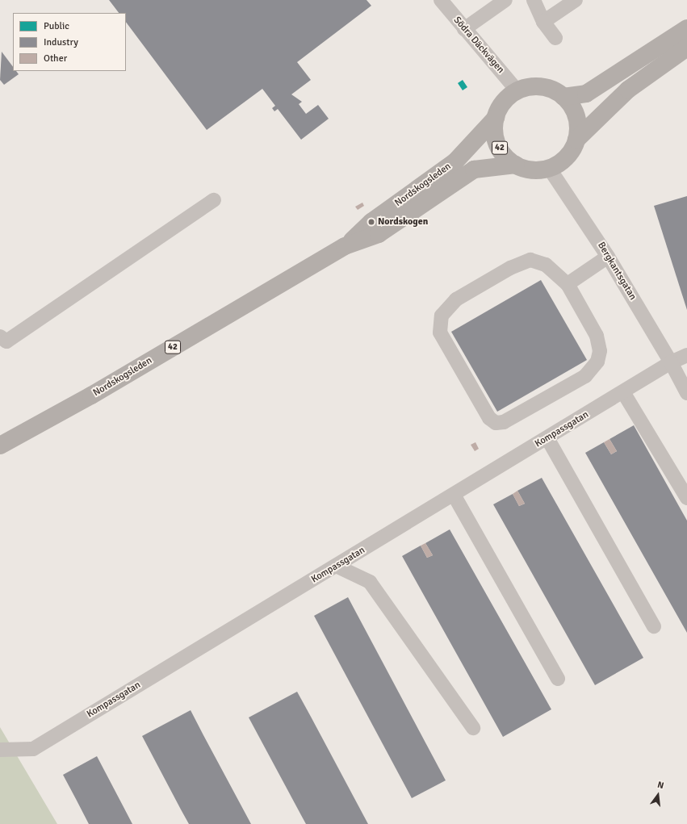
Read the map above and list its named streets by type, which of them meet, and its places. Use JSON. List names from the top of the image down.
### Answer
{
  "streets": {
    "main road": ["42", "Nordskogsleden"],
    "street": ["Södra Däckvägen", "Bergkantsgatan", "Kompassgatan"]
  },
  "crossings": [
    ["Södra Däckvägen", "42"],
    ["Södra Däckvägen", "Nordskogsleden"],
    ["Södra Däckvägen", "Bergkantsgatan"],
    ["42", "Nordskogsleden"],
    ["42", "Bergkantsgatan"],
    ["Nordskogsleden", "Bergkantsgatan"],
    ["Bergkantsgatan", "Kompassgatan"]
  ],
  "places": ["Nordskogen"],
  "legend": ["Public", "Industry", "Other"],
  "north": "top"
}
